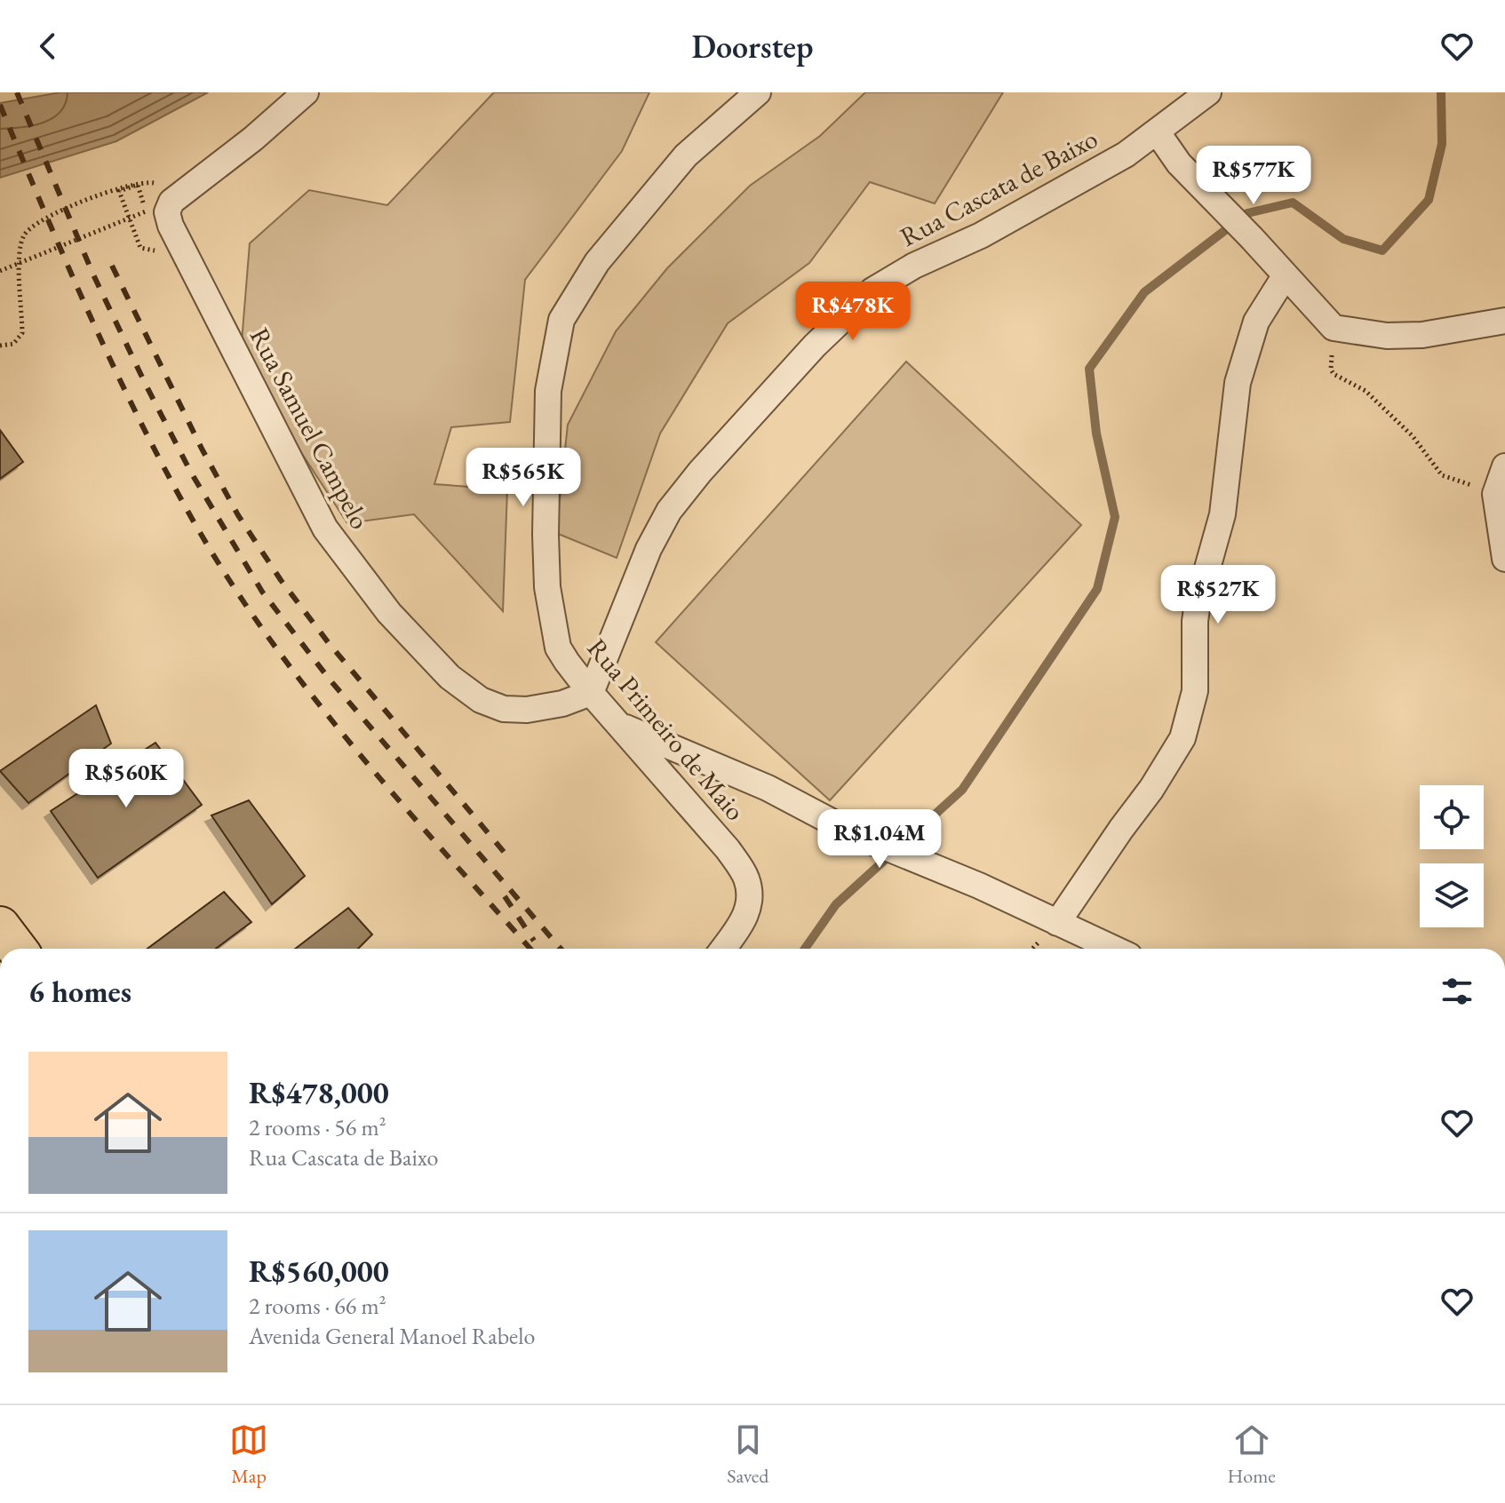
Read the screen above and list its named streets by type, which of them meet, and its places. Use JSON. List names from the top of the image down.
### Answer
{
  "streets": {
    "street": ["Rua Cascata de Baixo", "Rua Samuel Campelo", "Rua Primeiro de Maio"]
  },
  "crossings": [
    ["Rua Cascata de Baixo", "Rua Samuel Campelo"],
    ["Rua Cascata de Baixo", "Rua Primeiro de Maio"],
    ["Rua Samuel Campelo", "Rua Primeiro de Maio"]
  ],
  "page": {
    "header": "Doorstep",
    "price": [
      "R$577K",
      "R$478K",
      "R$565K",
      "R$527K",
      "R$560K",
      "R$1.04M"
    ],
    "heading": "6 homes",
    "list": [
      {
        "name": "R$478,000",
        "note": "2 rooms · 56 m² · Rua Cascata de Baixo"
      },
      {
        "name": "R$560,000",
        "note": "2 rooms · 66 m² · Avenida General Manoel Rabelo"
      }
    ],
    "tabs": ["Map", "Saved", "Home"]
  }
}
